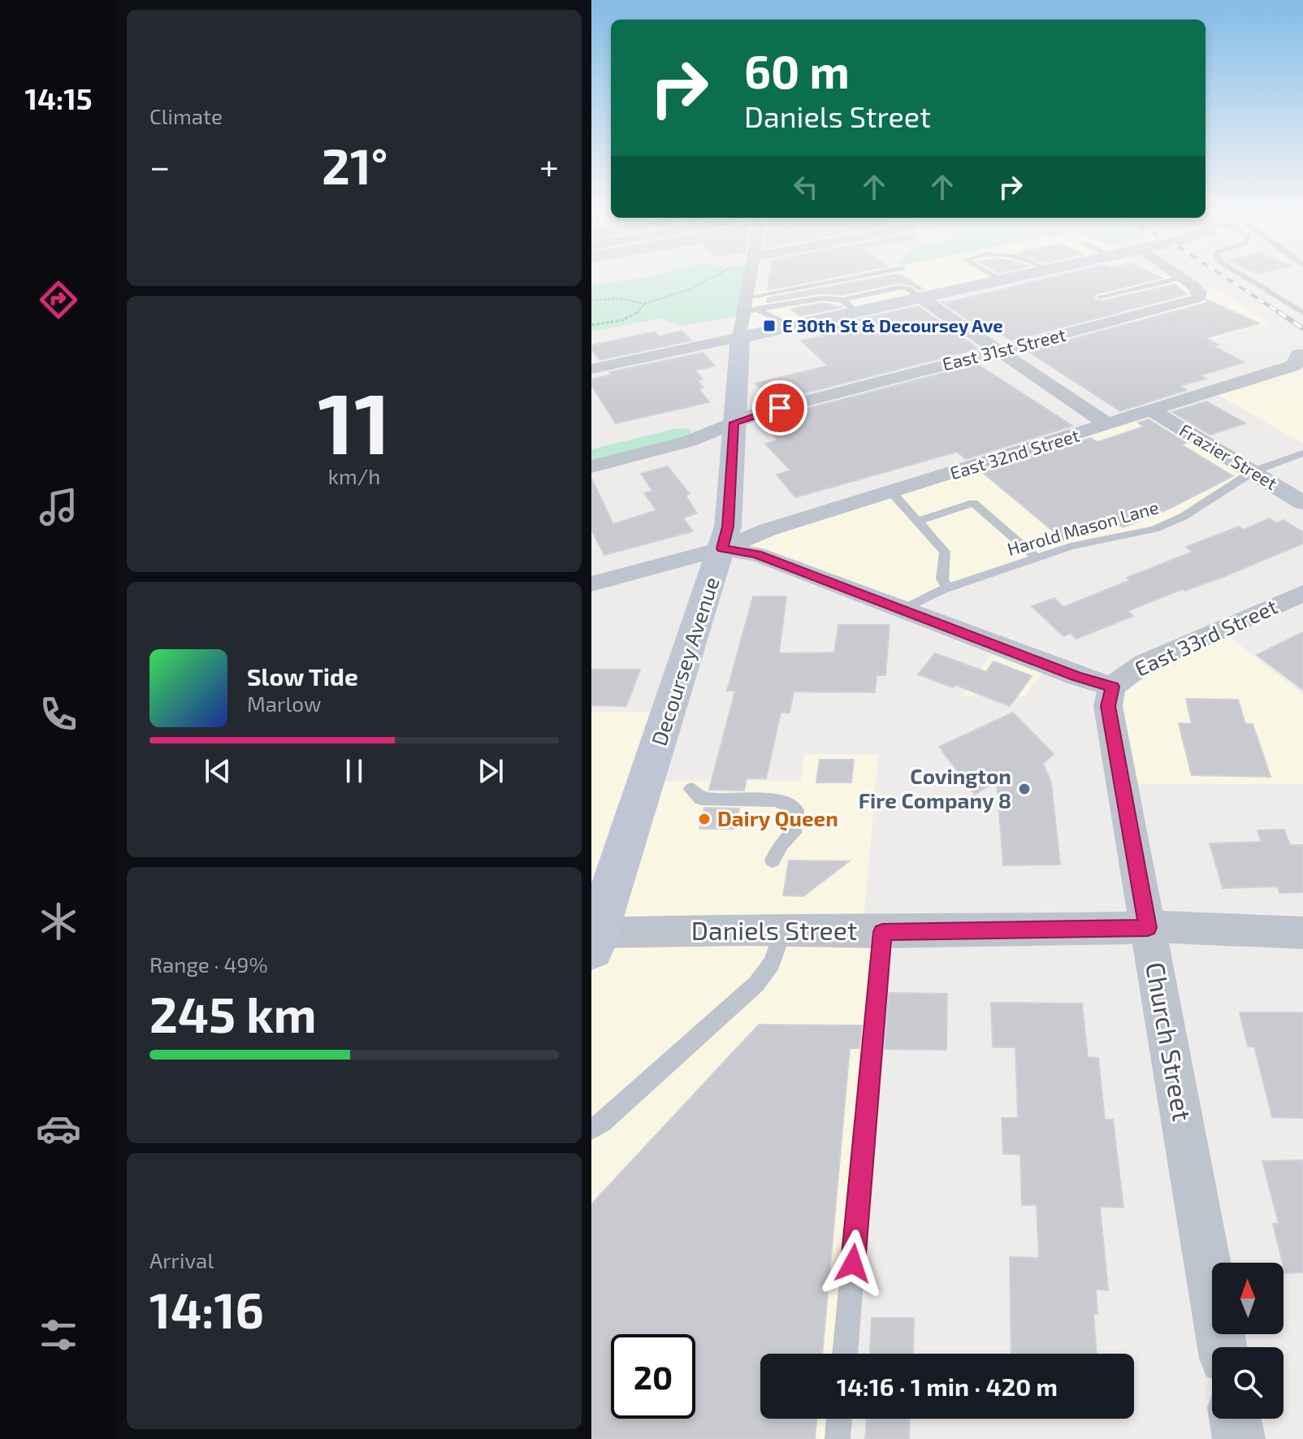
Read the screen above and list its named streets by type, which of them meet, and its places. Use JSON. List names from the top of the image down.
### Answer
{
  "streets": {
    "main road": ["Decoursey Avenue"],
    "street": [
      "East 31st Street",
      "East 32nd Street",
      "Frazier Street",
      "East 33rd Street",
      "Daniels Street",
      "Church Street"
    ],
    "lane": ["Harold Mason Lane"]
  },
  "crossings": [
    ["East 31st Street", "Decoursey Avenue"],
    ["East 32nd Street", "Frazier Street"],
    ["East 32nd Street", "Decoursey Avenue"],
    ["Frazier Street", "Harold Mason Lane"],
    ["East 33rd Street", "Church Street"],
    ["Decoursey Avenue", "Daniels Street"],
    ["Daniels Street", "Church Street"]
  ],
  "places": {
    "transit": ["E 30th St & Decoursey Ave"],
    "other": ["Covington Fire Company 8", "Dairy Queen"]
  },
  "north": "top",
  "page": {
    "tabs": "14:15",
    "tile": [
      "Climate",
      ["11", "km/h"],
      ["Range · 49%", "245 km"],
      ["Arrival", "14:16"]
    ],
    "turn": ["60 m", "Daniels Street"],
    "heat": ["−", "21°", "+"],
    "song": ["Slow Tide", "Marlow"],
    "limit": "20",
    "trip": "14:16 · 1 min · 420 m"
  }
}
